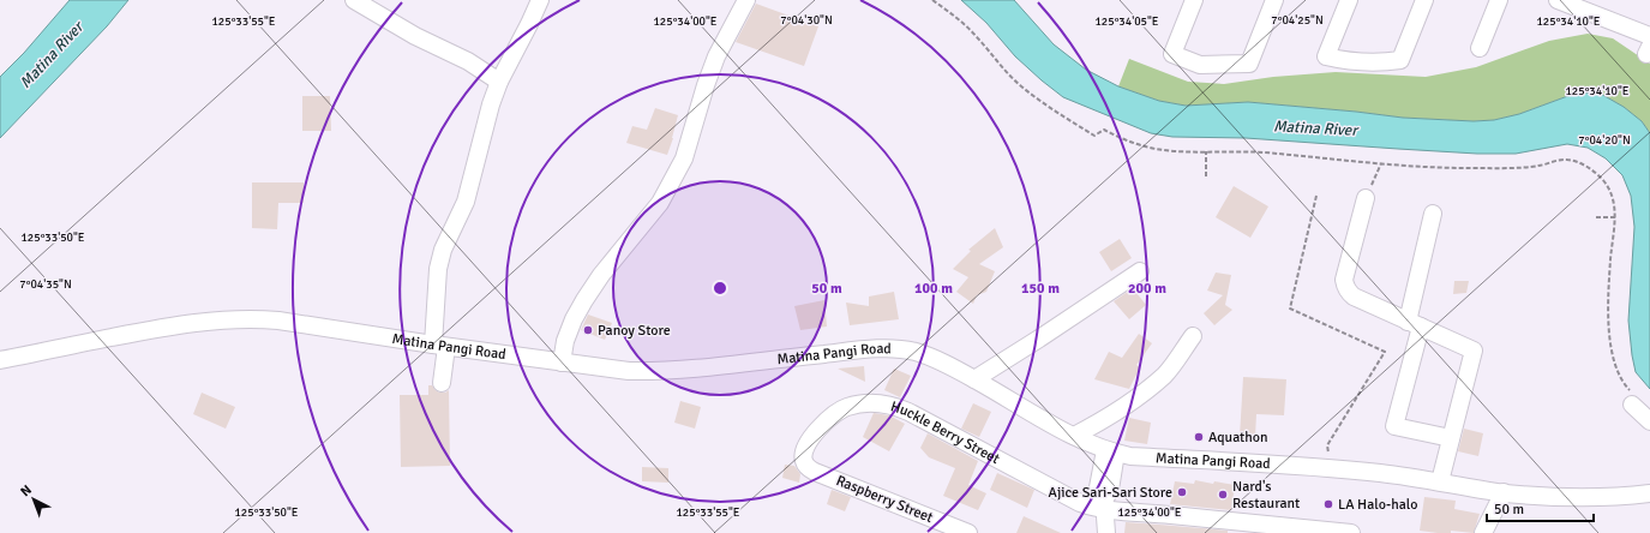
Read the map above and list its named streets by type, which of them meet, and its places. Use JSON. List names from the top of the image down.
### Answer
{
  "streets": {
    "street": ["Matina Pangi Road", "Huckle Berry Street", "Raspberry Street"]
  },
  "crossings": [
    ["Huckle Berry Street", "Raspberry Street"]
  ],
  "water": ["Matina River"],
  "places": [
    "Panoy Store",
    "Aquathon",
    "Ajice Sari-Sari Store",
    "Nard's Restaurant",
    "LA Halo-halo"
  ],
  "scale_bar": "50 m",
  "north": "top left",
  "coordinates": [
    "7°04'30\"N",
    "7°04'25\"N",
    "125°33'55\"E",
    "125°34'00\"E",
    "125°34'10\"E",
    "125°34'05\"E",
    "7°04'20\"N",
    "125°33'50\"E",
    "7°04'35\"N"
  ],
  "rings": [
    "50 m",
    "100 m",
    "150 m",
    "200 m"
  ]
}
